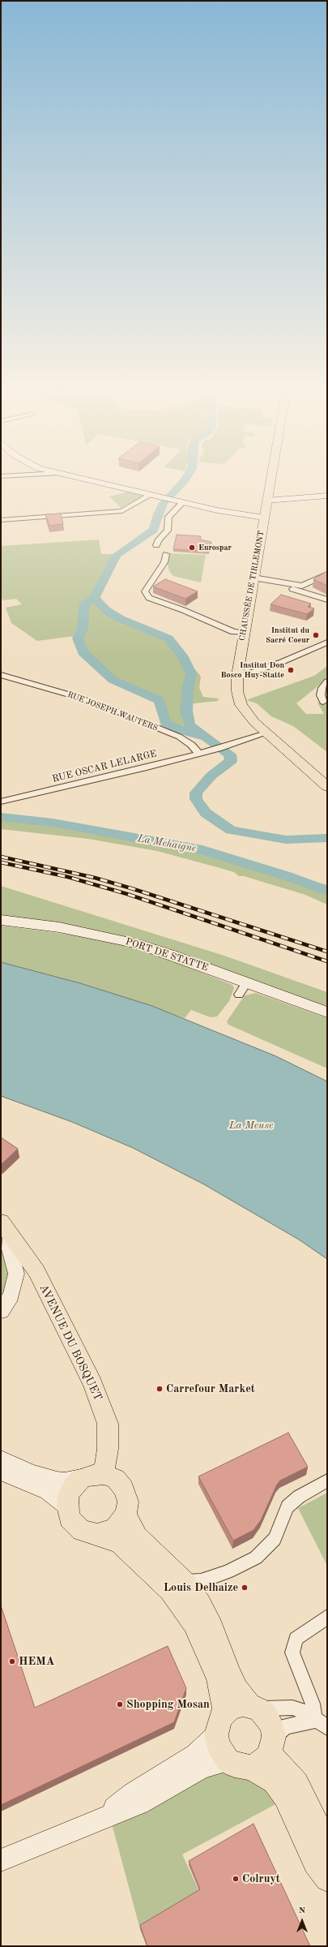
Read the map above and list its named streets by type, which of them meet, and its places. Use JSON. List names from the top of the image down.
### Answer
{
  "streets": {
    "main road": ["CHAUSSÉE DE TIRLEMONT", "PORT DE STATTE", "AVENUE DU BOSQUET"],
    "street": ["RUE JOSEPH WAUTERS", "RUE OSCAR LELARGE"]
  },
  "crossings": [
    ["CHAUSSÉE DE TIRLEMONT", "RUE OSCAR LELARGE"],
    ["RUE JOSEPH WAUTERS", "RUE OSCAR LELARGE"]
  ],
  "water": ["La Mehaigne", "La Meuse"],
  "places": [
    "Eurospar",
    "Institut du Sacré Coeur",
    "Institut Don Bosco Huy-Statte",
    "Carrefour Market",
    "Louis Delhaize",
    "HEMA",
    "Shopping Mosan",
    "Colruyt"
  ],
  "north": "top"
}
